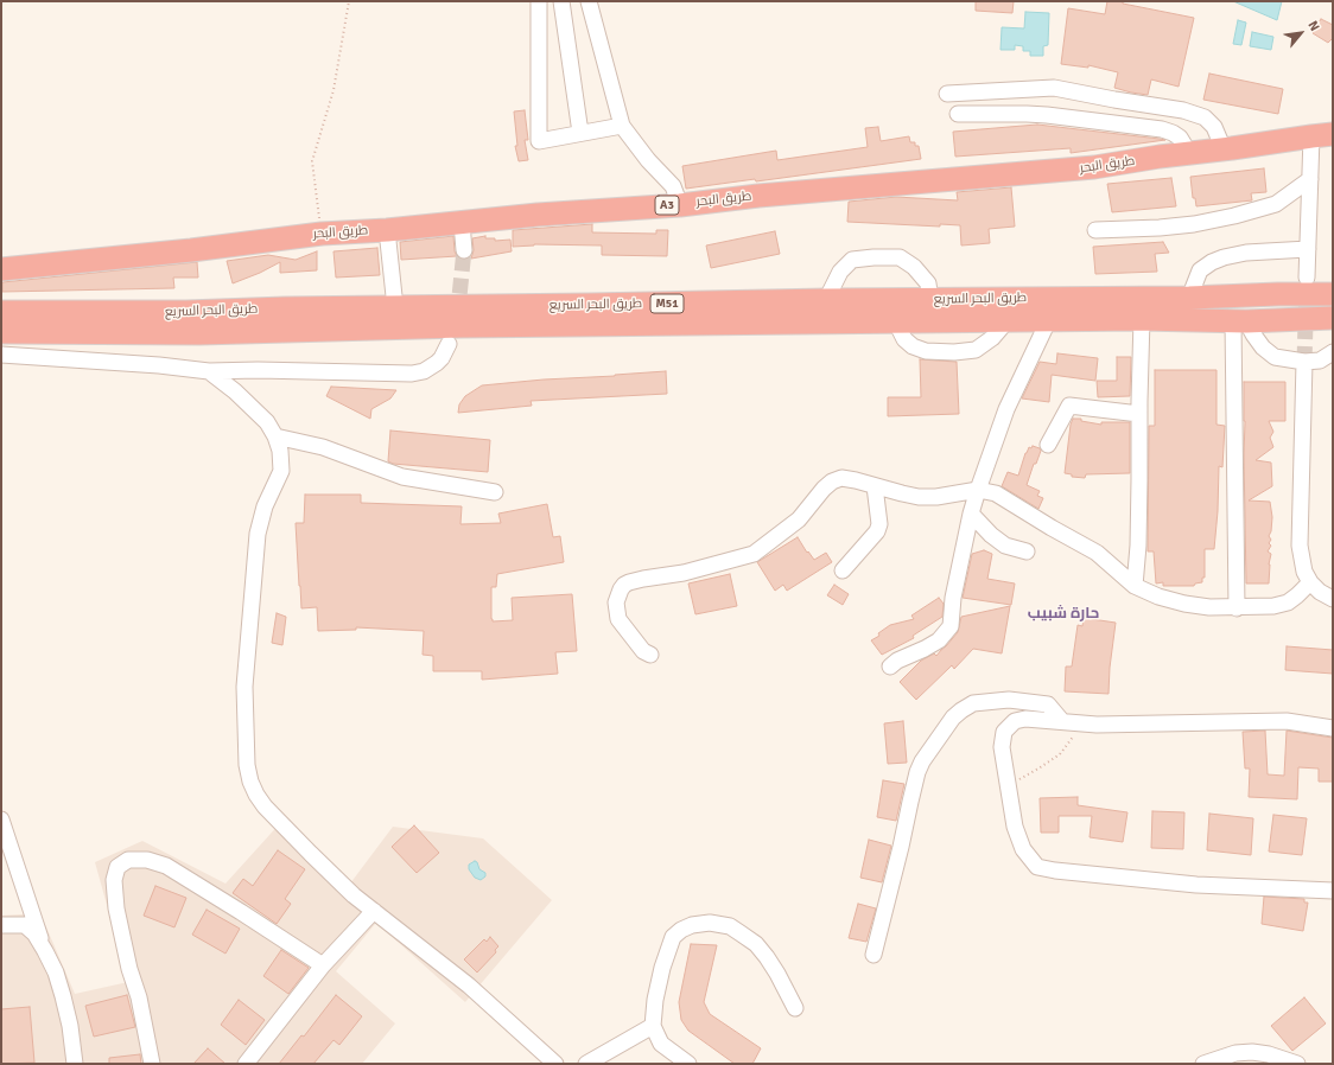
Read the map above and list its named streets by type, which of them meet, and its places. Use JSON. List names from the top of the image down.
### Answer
{
  "streets": {
    "highway": [
      "طريق البحر",
      "A3",
      "طريق البحر السريع",
      "M51"
    ]
  },
  "districts": ["حارة شبيب"],
  "north": "top right"
}
